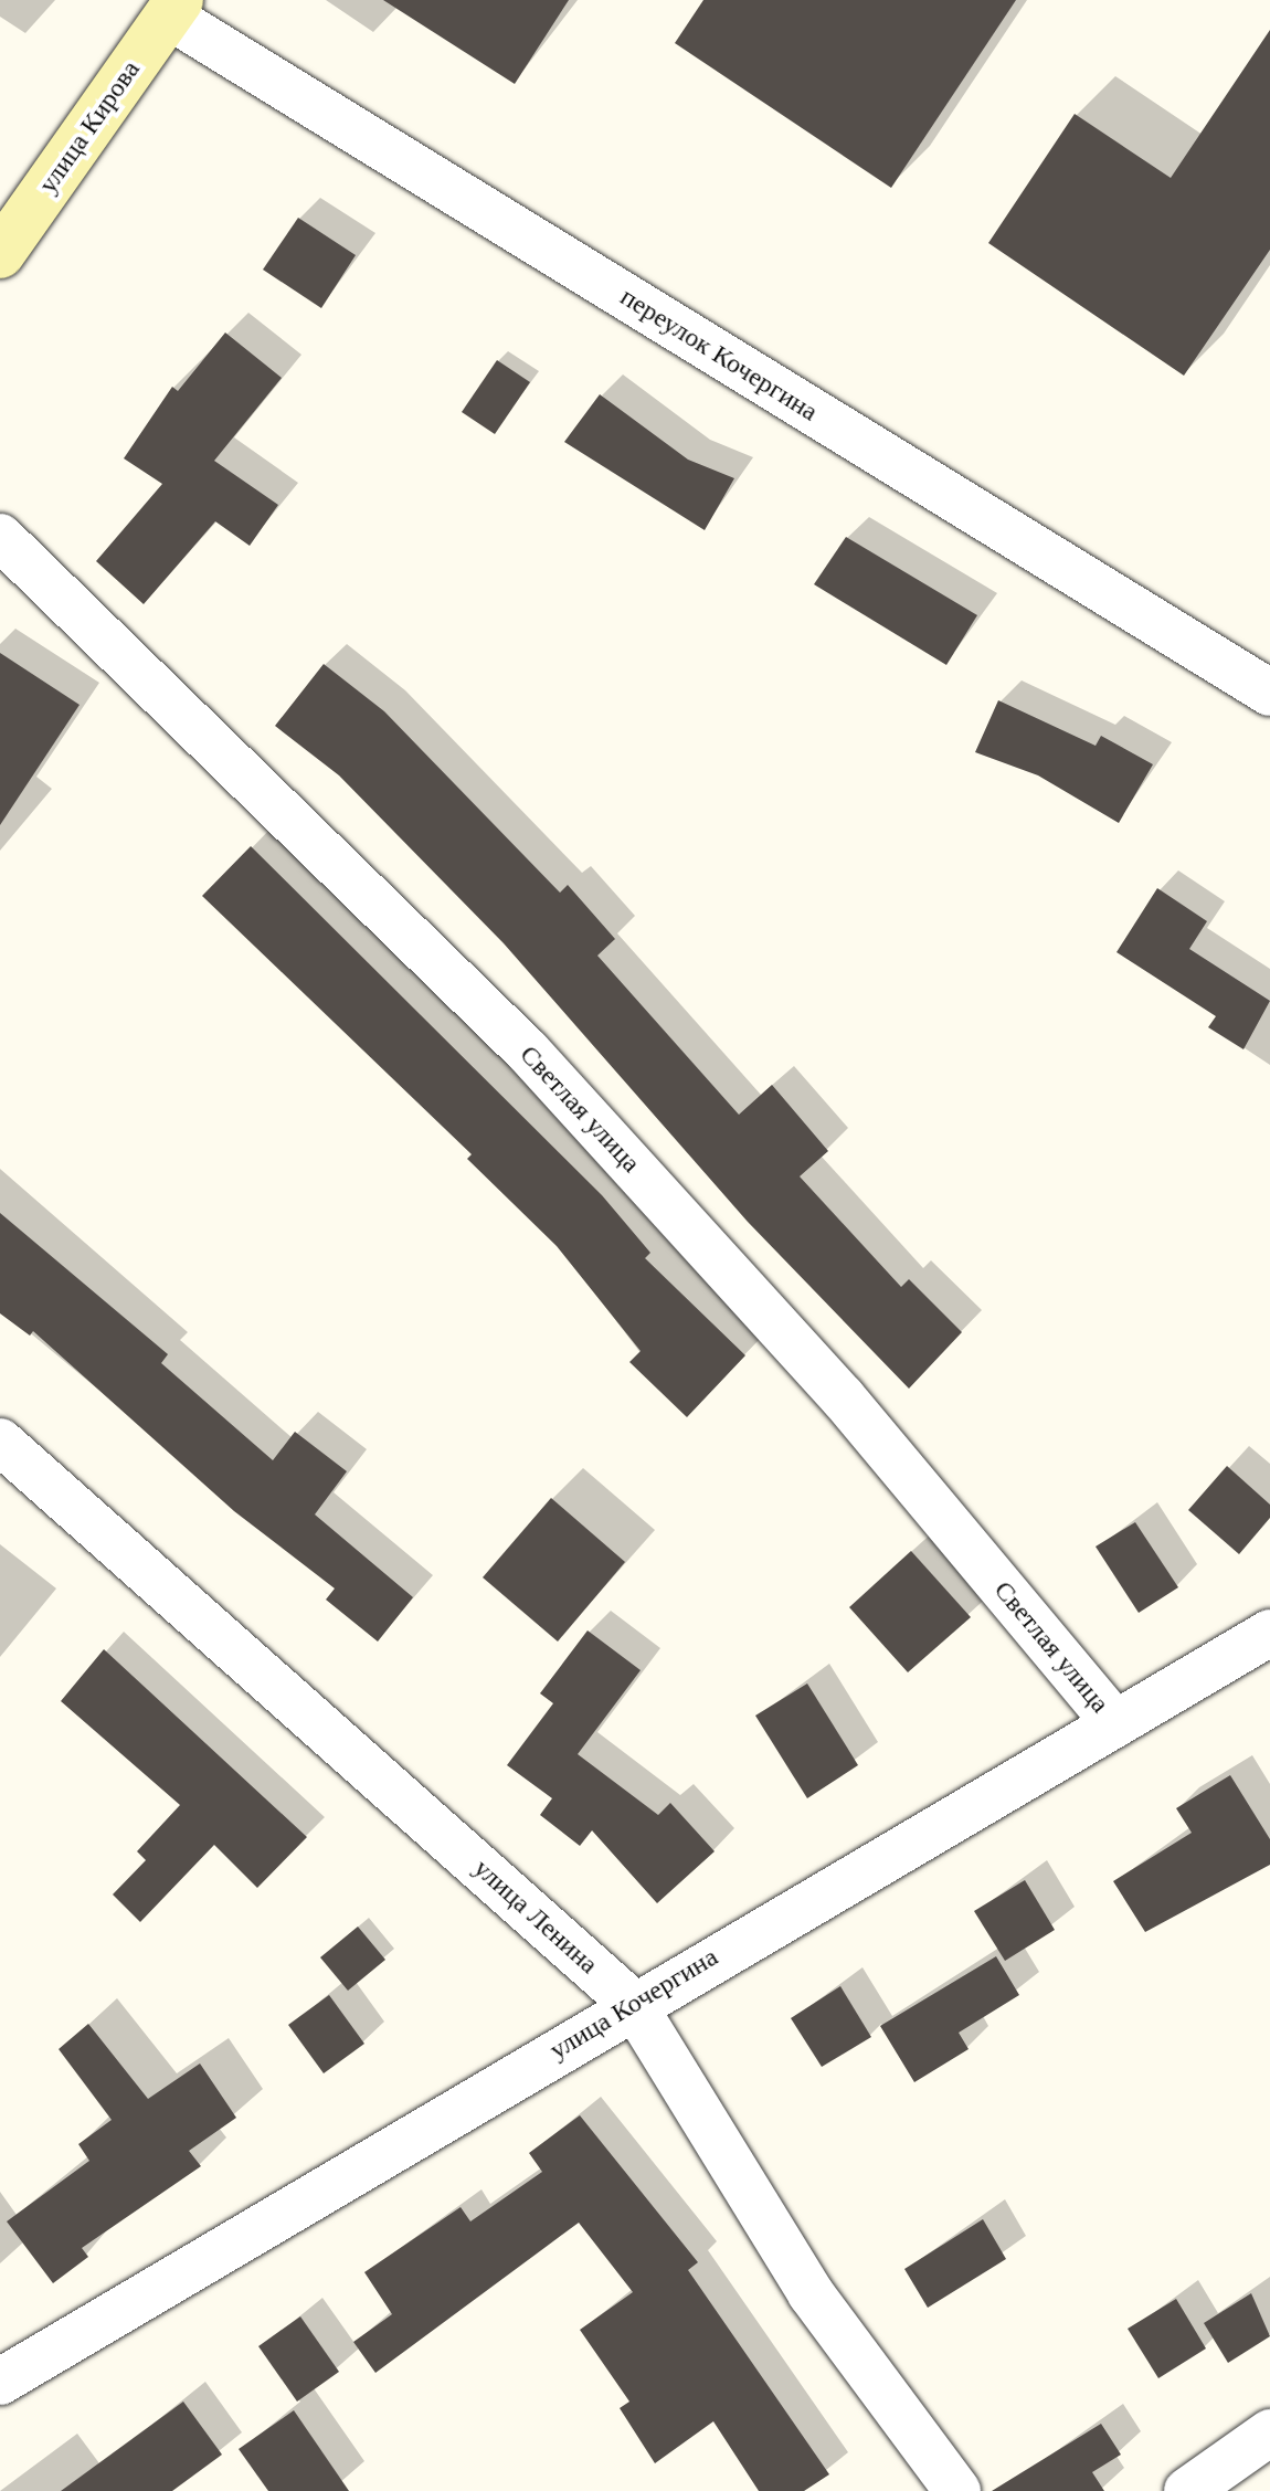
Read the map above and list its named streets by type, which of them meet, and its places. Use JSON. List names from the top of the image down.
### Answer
{
  "streets": {
    "main road": ["улица Кирова"],
    "street": [
      "переулок Кочергина",
      "Светлая улица",
      "улица Ленина",
      "улица Кочергина"
    ]
  },
  "crossings": [
    ["улица Кирова", "переулок Кочергина"],
    ["Светлая улица", "улица Кочергина"],
    ["улица Ленина", "улица Кочергина"]
  ]
}
